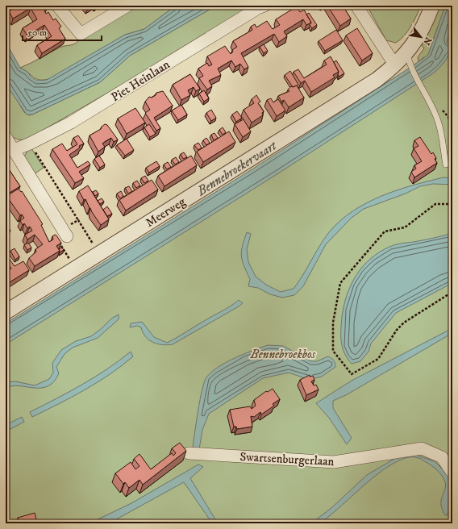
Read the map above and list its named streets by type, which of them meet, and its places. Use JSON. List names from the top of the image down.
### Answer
{
  "streets": {
    "street": ["Piet Heinlaan", "Meerweg", "Swartsenburgerlaan"]
  },
  "water": ["Bennebroekervaart"],
  "parks": ["Bennebroekbos"],
  "scale_bar": "50 m",
  "north": "bottom right"
}
